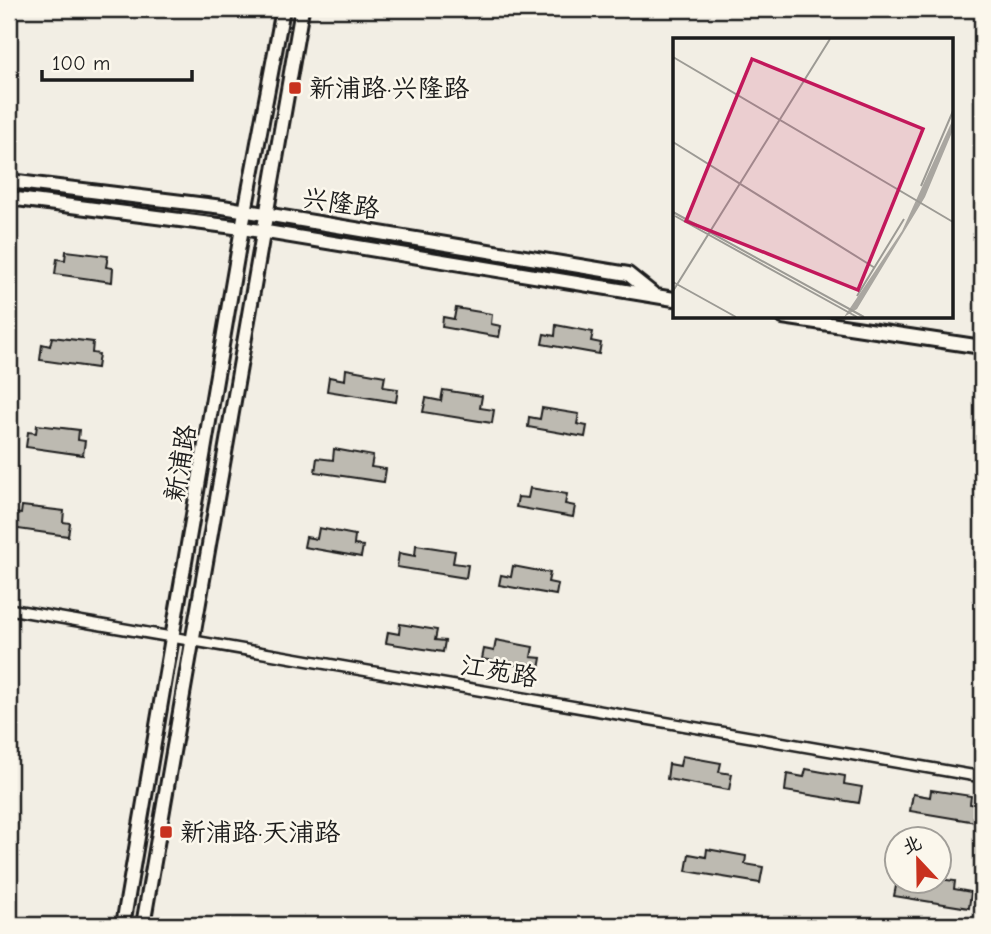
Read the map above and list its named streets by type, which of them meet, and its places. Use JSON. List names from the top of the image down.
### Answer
{
  "streets": {
    "main road": ["兴隆路", "新浦路"],
    "street": ["江苑路"]
  },
  "crossings": [
    ["兴隆路", "新浦路"],
    ["新浦路", "江苑路"]
  ],
  "places": {
    "transit": ["新浦路·兴隆路", "新浦路·天浦路"]
  },
  "scale_bar": "100 m",
  "north": "top"
}
